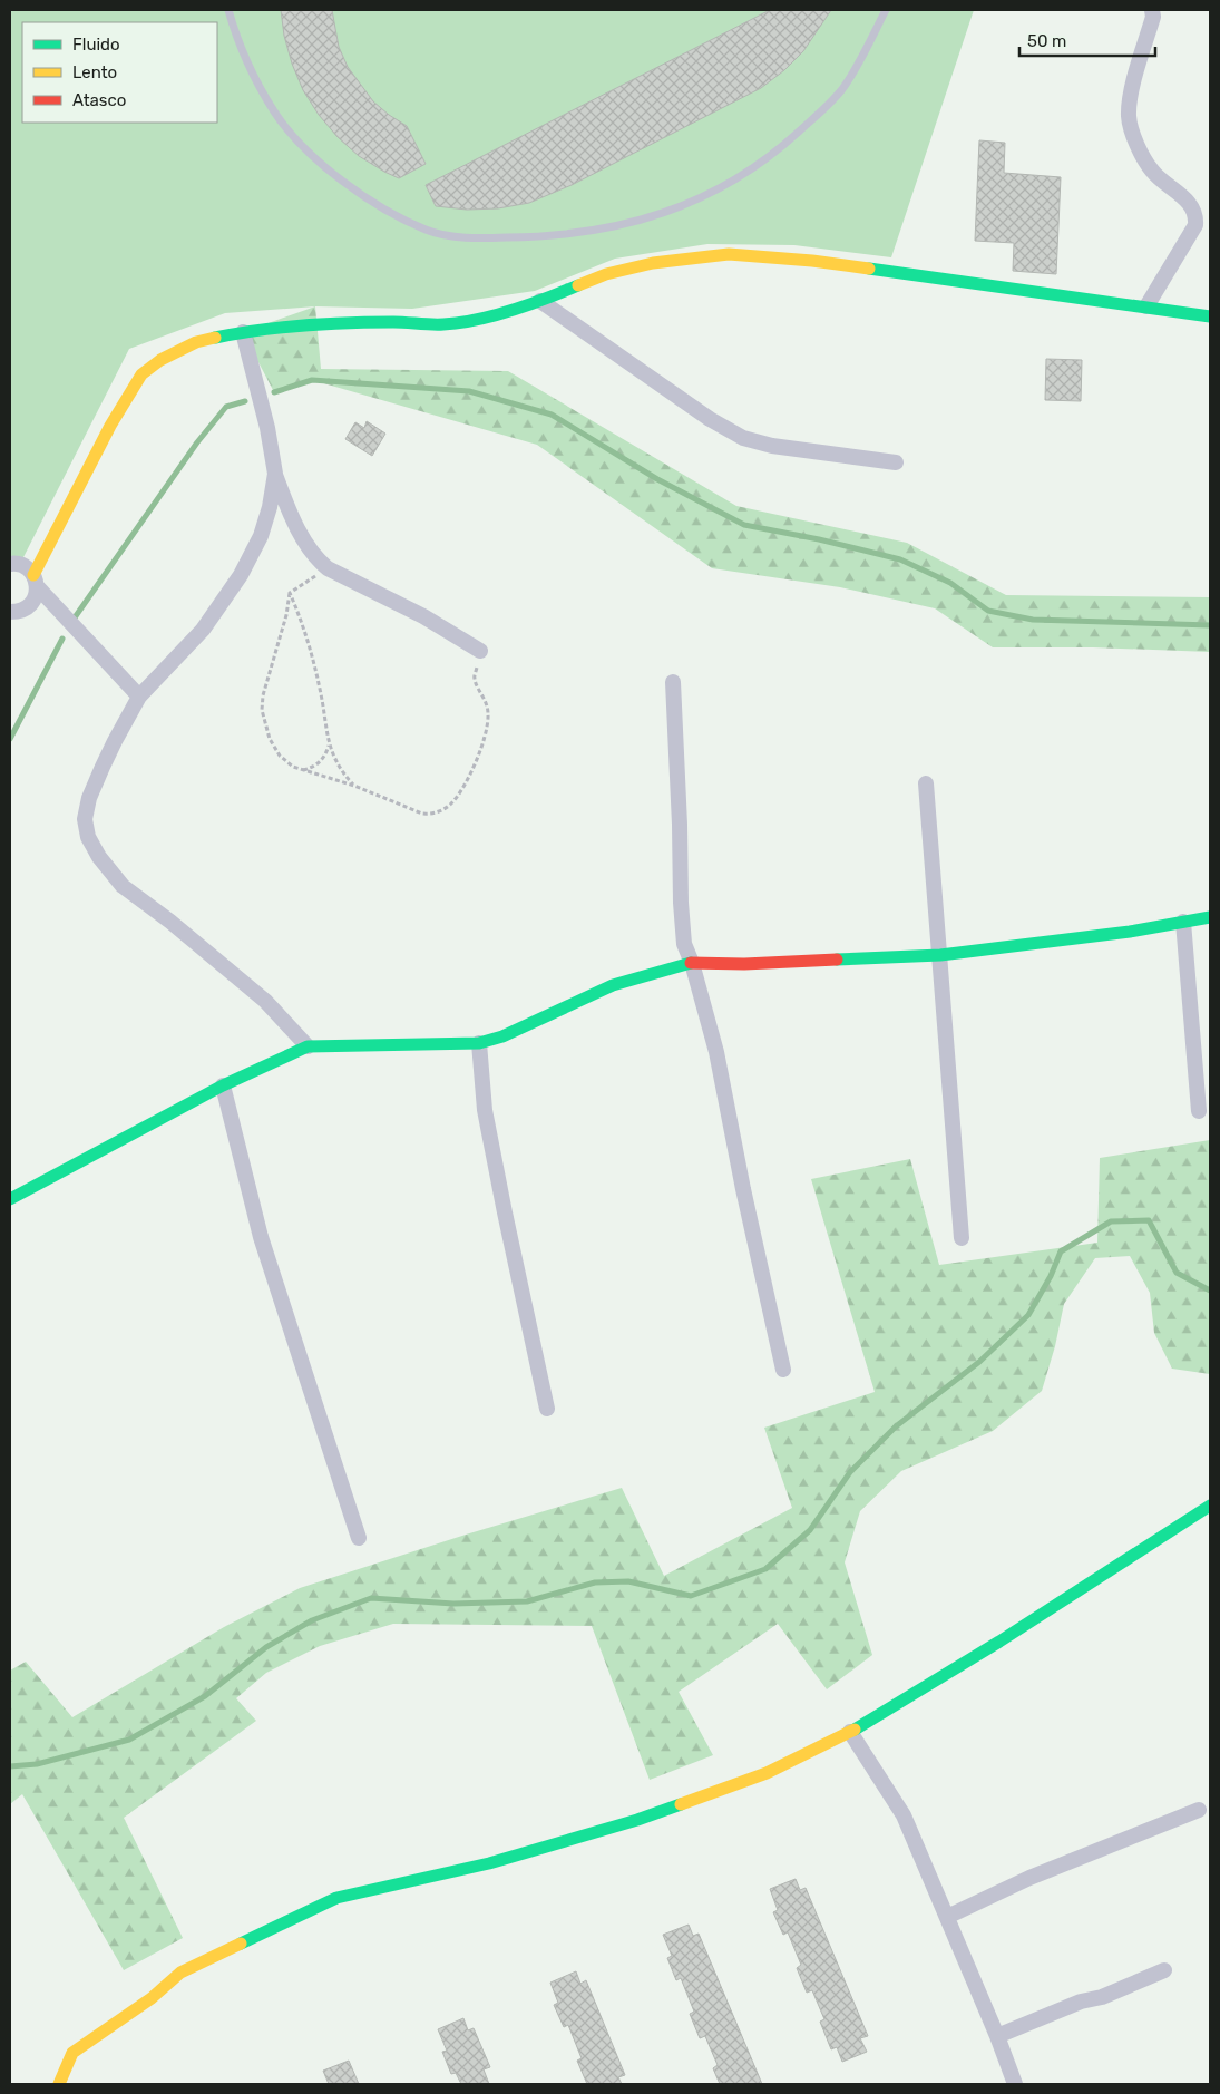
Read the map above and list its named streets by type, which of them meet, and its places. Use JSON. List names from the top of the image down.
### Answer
{
  "legend": ["Fluido", "Lento", "Atasco"],
  "scale_bar": "50 m"
}
